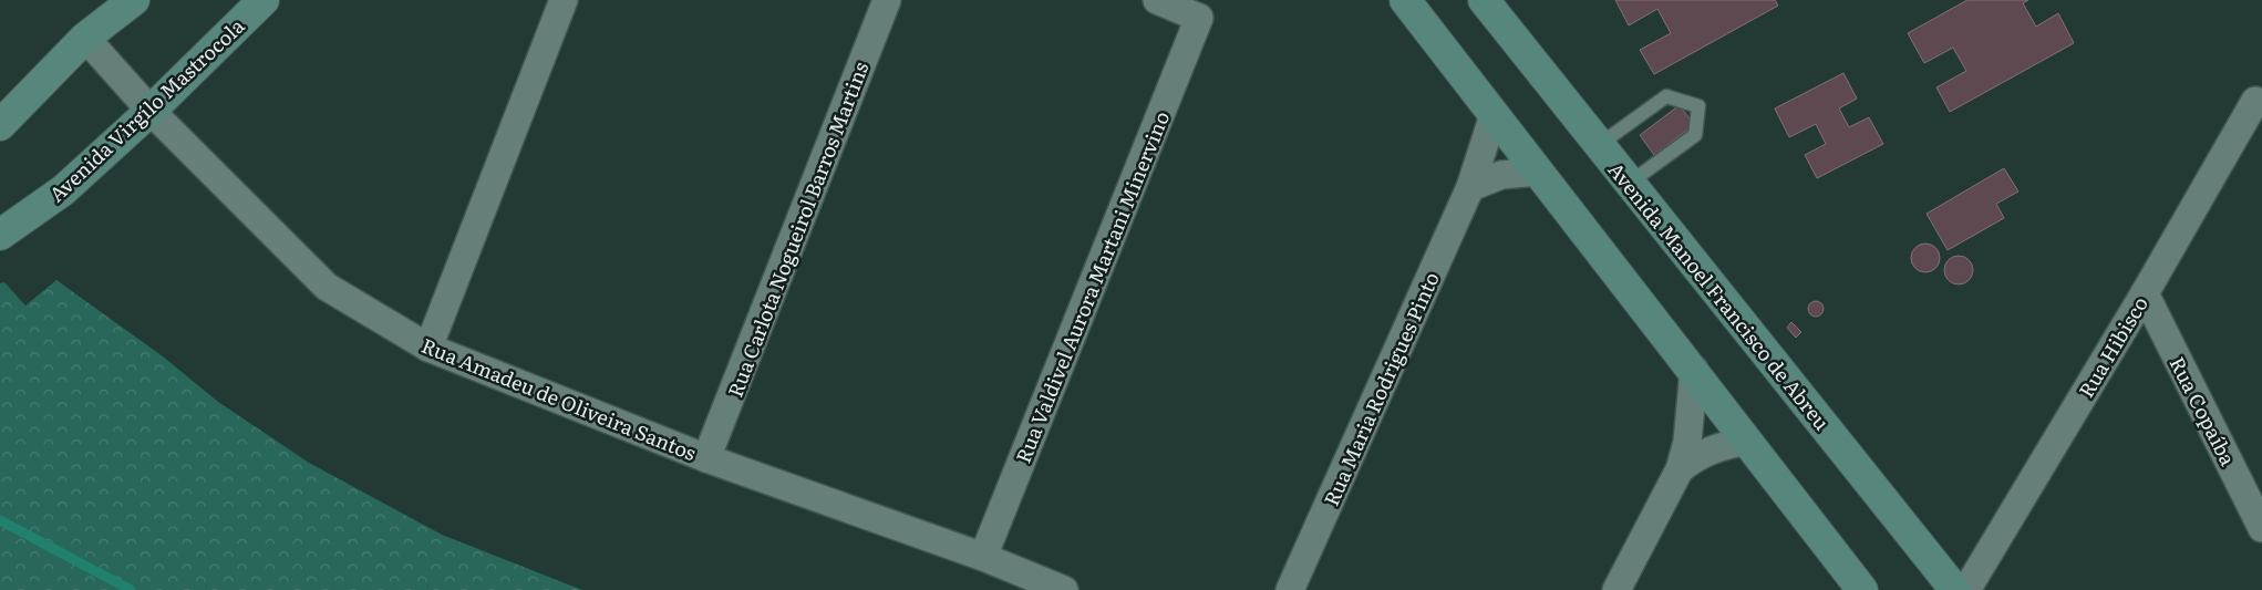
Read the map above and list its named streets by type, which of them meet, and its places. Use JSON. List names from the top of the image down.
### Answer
{
  "streets": {
    "main road": ["Avenida Virgílo Mastrocola", "Avenida Manoel Francisco de Abreu"],
    "street": [
      "Rua Carlota Nogueirol Barros Martins",
      "Rua Valdivel Aurora Martani Minervino",
      "Rua Hibisco",
      "Rua Maria Rodrigues Pinto",
      "Rua Amadeu de Oliveira Santos",
      "Rua Copaíba"
    ]
  },
  "crossings": [
    ["Avenida Virgílo Mastrocola", "Rua Amadeu de Oliveira Santos"],
    ["Rua Carlota Nogueirol Barros Martins", "Rua Amadeu de Oliveira Santos"],
    ["Rua Valdivel Aurora Martani Minervino", "Rua Amadeu de Oliveira Santos"],
    ["Rua Hibisco", "Rua Copaíba"]
  ]
}
